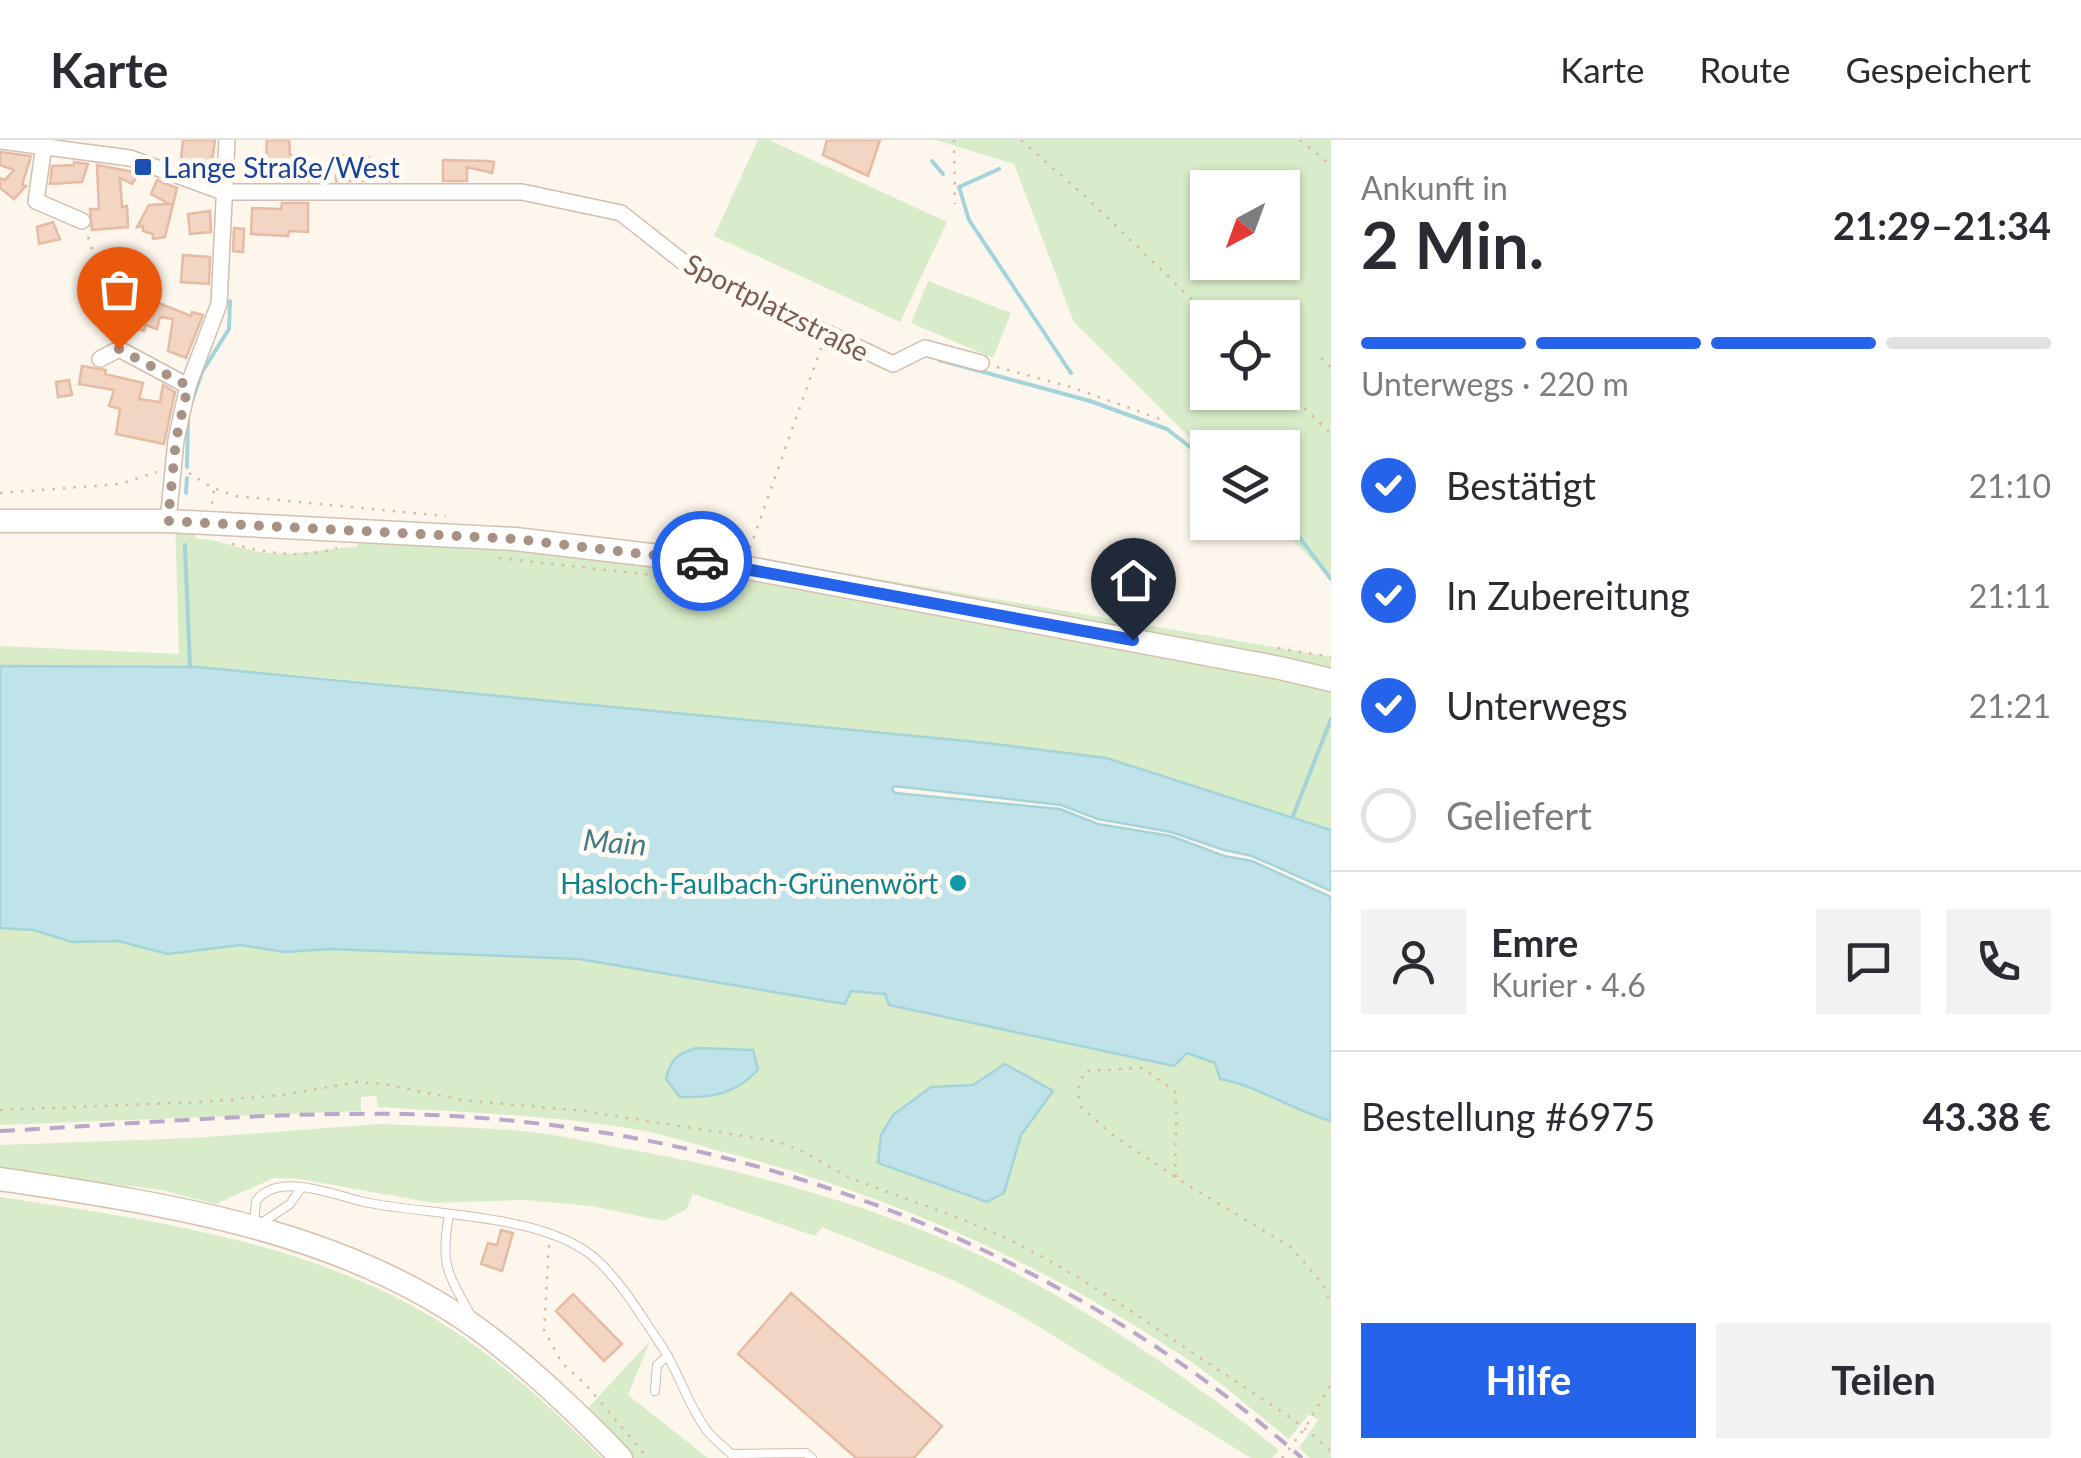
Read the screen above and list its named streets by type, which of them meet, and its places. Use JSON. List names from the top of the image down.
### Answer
{
  "streets": {
    "street": ["Sportplatzstraße"]
  },
  "water": ["Main"],
  "places": {
    "transit": ["Lange Straße/West"],
    "other": ["Hasloch-Faulbach-Grünenwört"]
  },
  "north": "bottom left",
  "page": {
    "header": "Karte",
    "nav": ["Karte", "Route", "Gespeichert"],
    "heading": ["2 Min.", "Ankunft in", "21:29–21:34"],
    "panel": [
      "Emre",
      "Kurier · 4.6",
      "Bestellung #6975",
      "43.38 €"
    ],
    "bar": "Unterwegs · 220 m",
    "list": [
      ["Bestätigt", "21:10"],
      ["In Zubereitung", "21:11"],
      ["Unterwegs", "21:21"],
      "Geliefert"
    ],
    "buttons": ["Hilfe", "Teilen"]
  }
}
